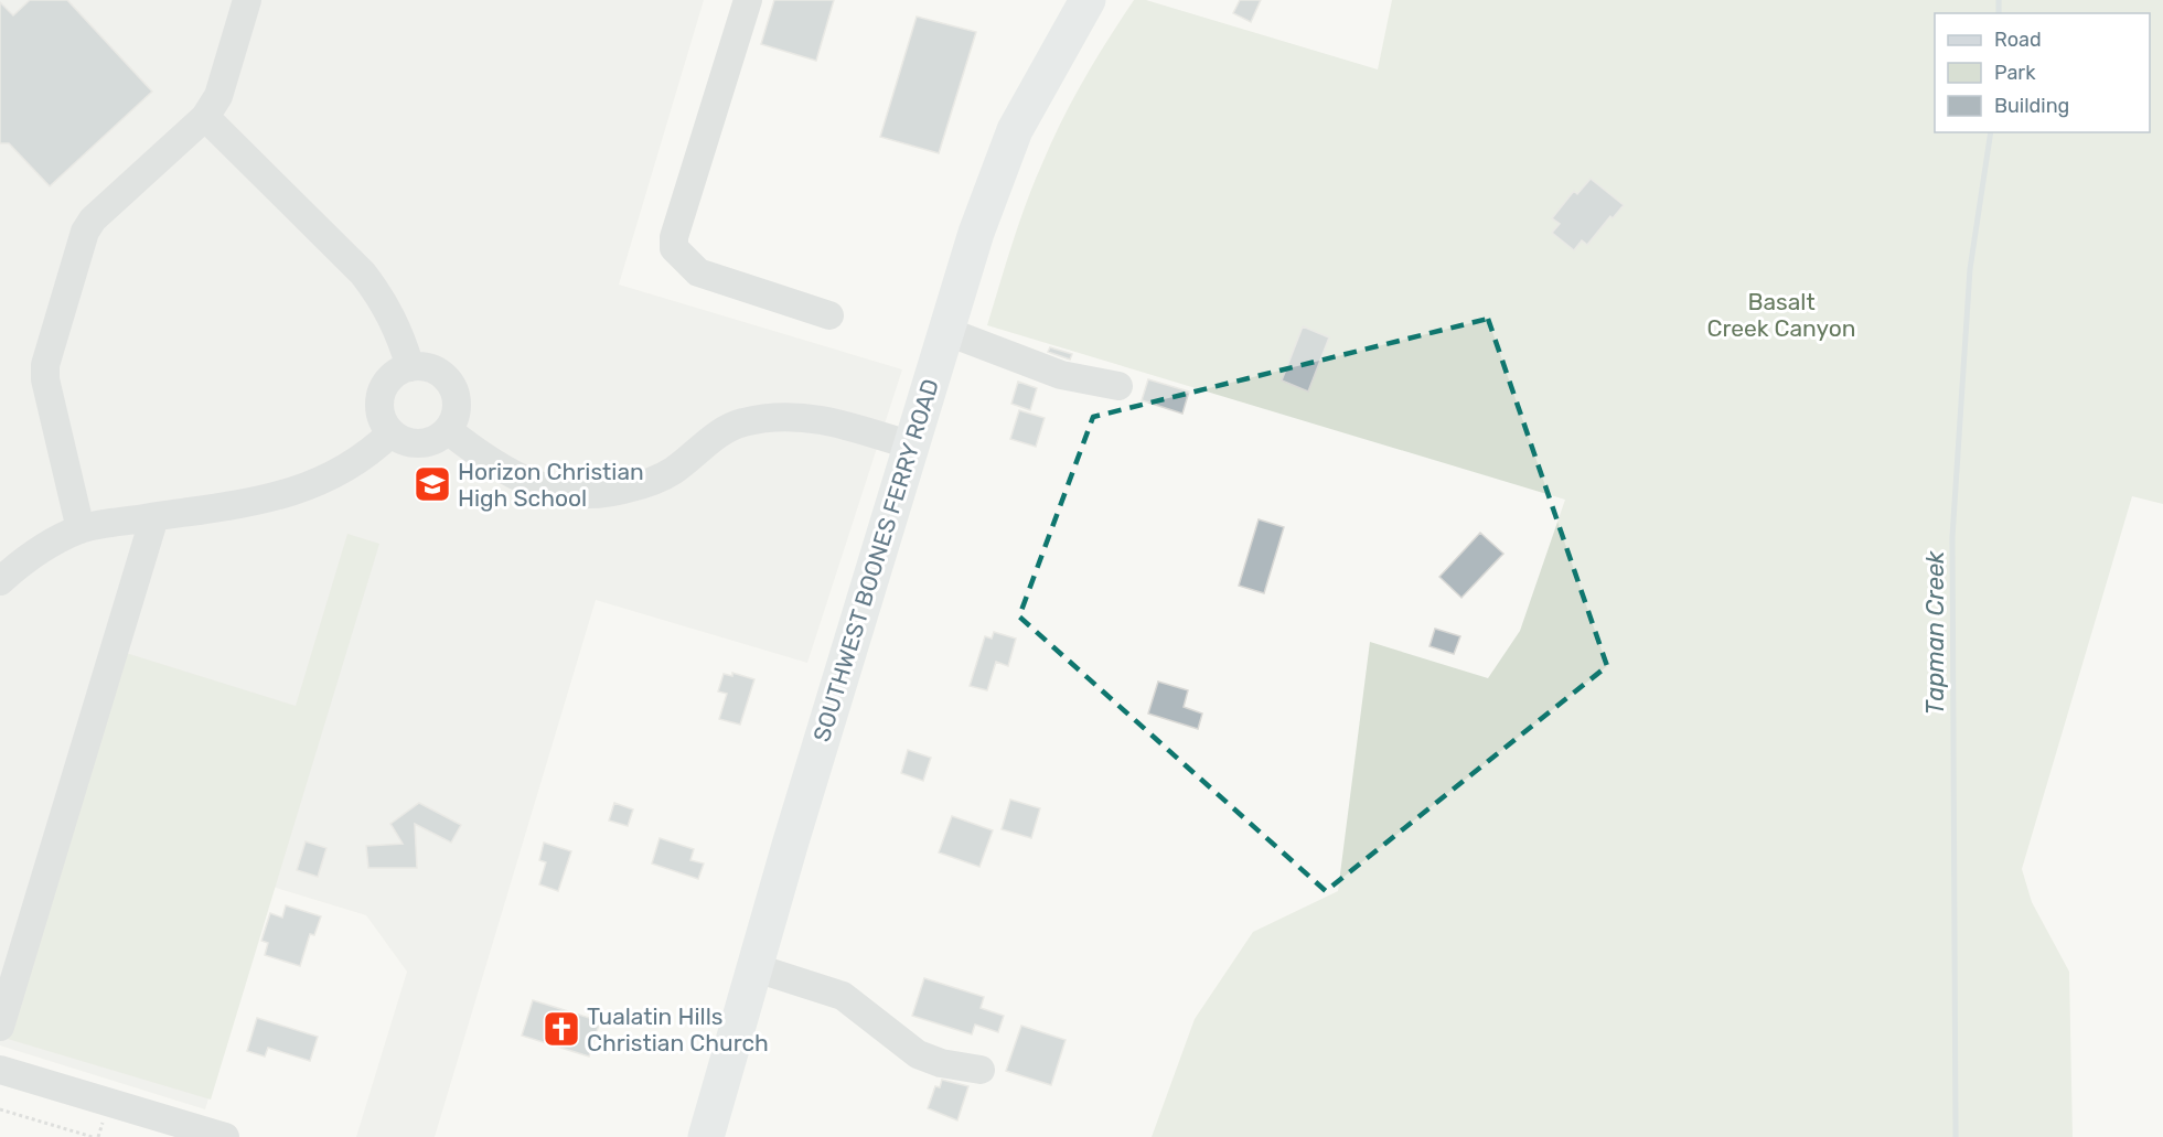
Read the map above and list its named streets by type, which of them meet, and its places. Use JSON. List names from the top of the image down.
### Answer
{
  "streets": {
    "main road": ["SOUTHWEST BOONES FERRY ROAD"]
  },
  "water": ["Tapman Creek"],
  "parks": ["Basalt Creek Canyon"],
  "places": {
    "school or university": ["Horizon Christian High School"],
    "church": ["Tualatin Hills Christian Church"]
  },
  "legend": ["Road", "Park", "Building"]
}
